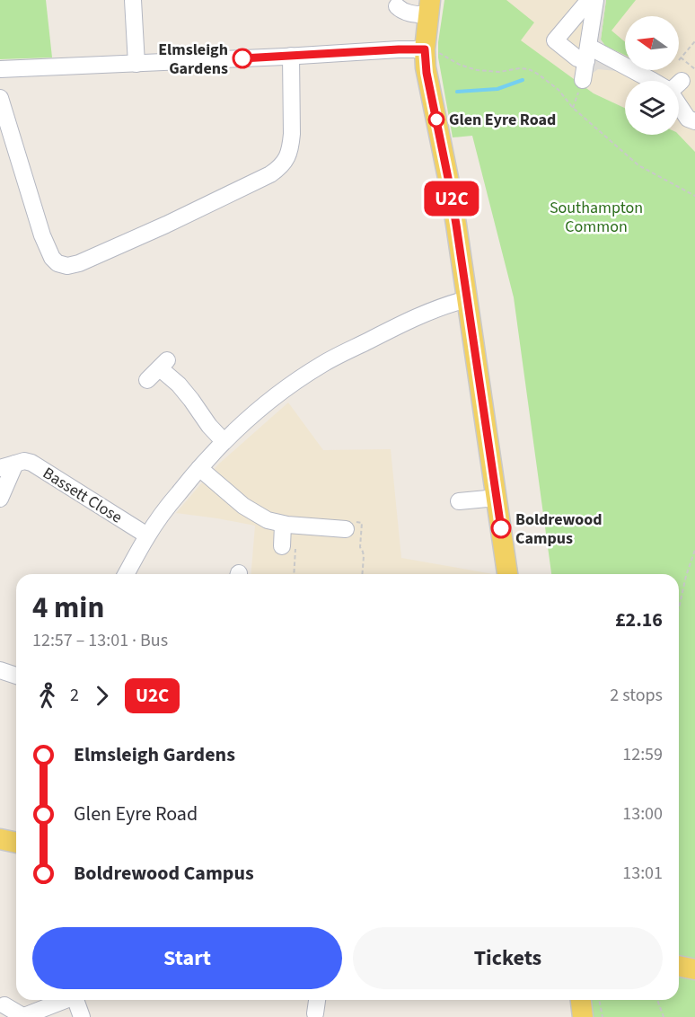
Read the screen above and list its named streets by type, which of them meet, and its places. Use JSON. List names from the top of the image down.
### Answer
{
  "streets": {
    "street": ["Bassett Close"]
  },
  "parks": ["Southampton Common"],
  "places": ["Elmsleigh Gardens", "Glen Eyre Road", "Boldrewood Campus"],
  "lines": ["bus line U2C"],
  "north": "left",
  "page": {
    "on_map": "U2C",
    "heading": ["4 min", "12:57 – 13:01 · Bus", "£2.16"],
    "legs": ["2", "U2C", "2 stops"],
    "list": [
      {
        "name": "Elmsleigh Gardens",
        "value": "12:59"
      },
      {
        "name": "Glen Eyre Road",
        "value": "13:00"
      },
      {
        "name": "Boldrewood Campus",
        "value": "13:01"
      }
    ],
    "buttons": ["Start", "Tickets"]
  }
}
